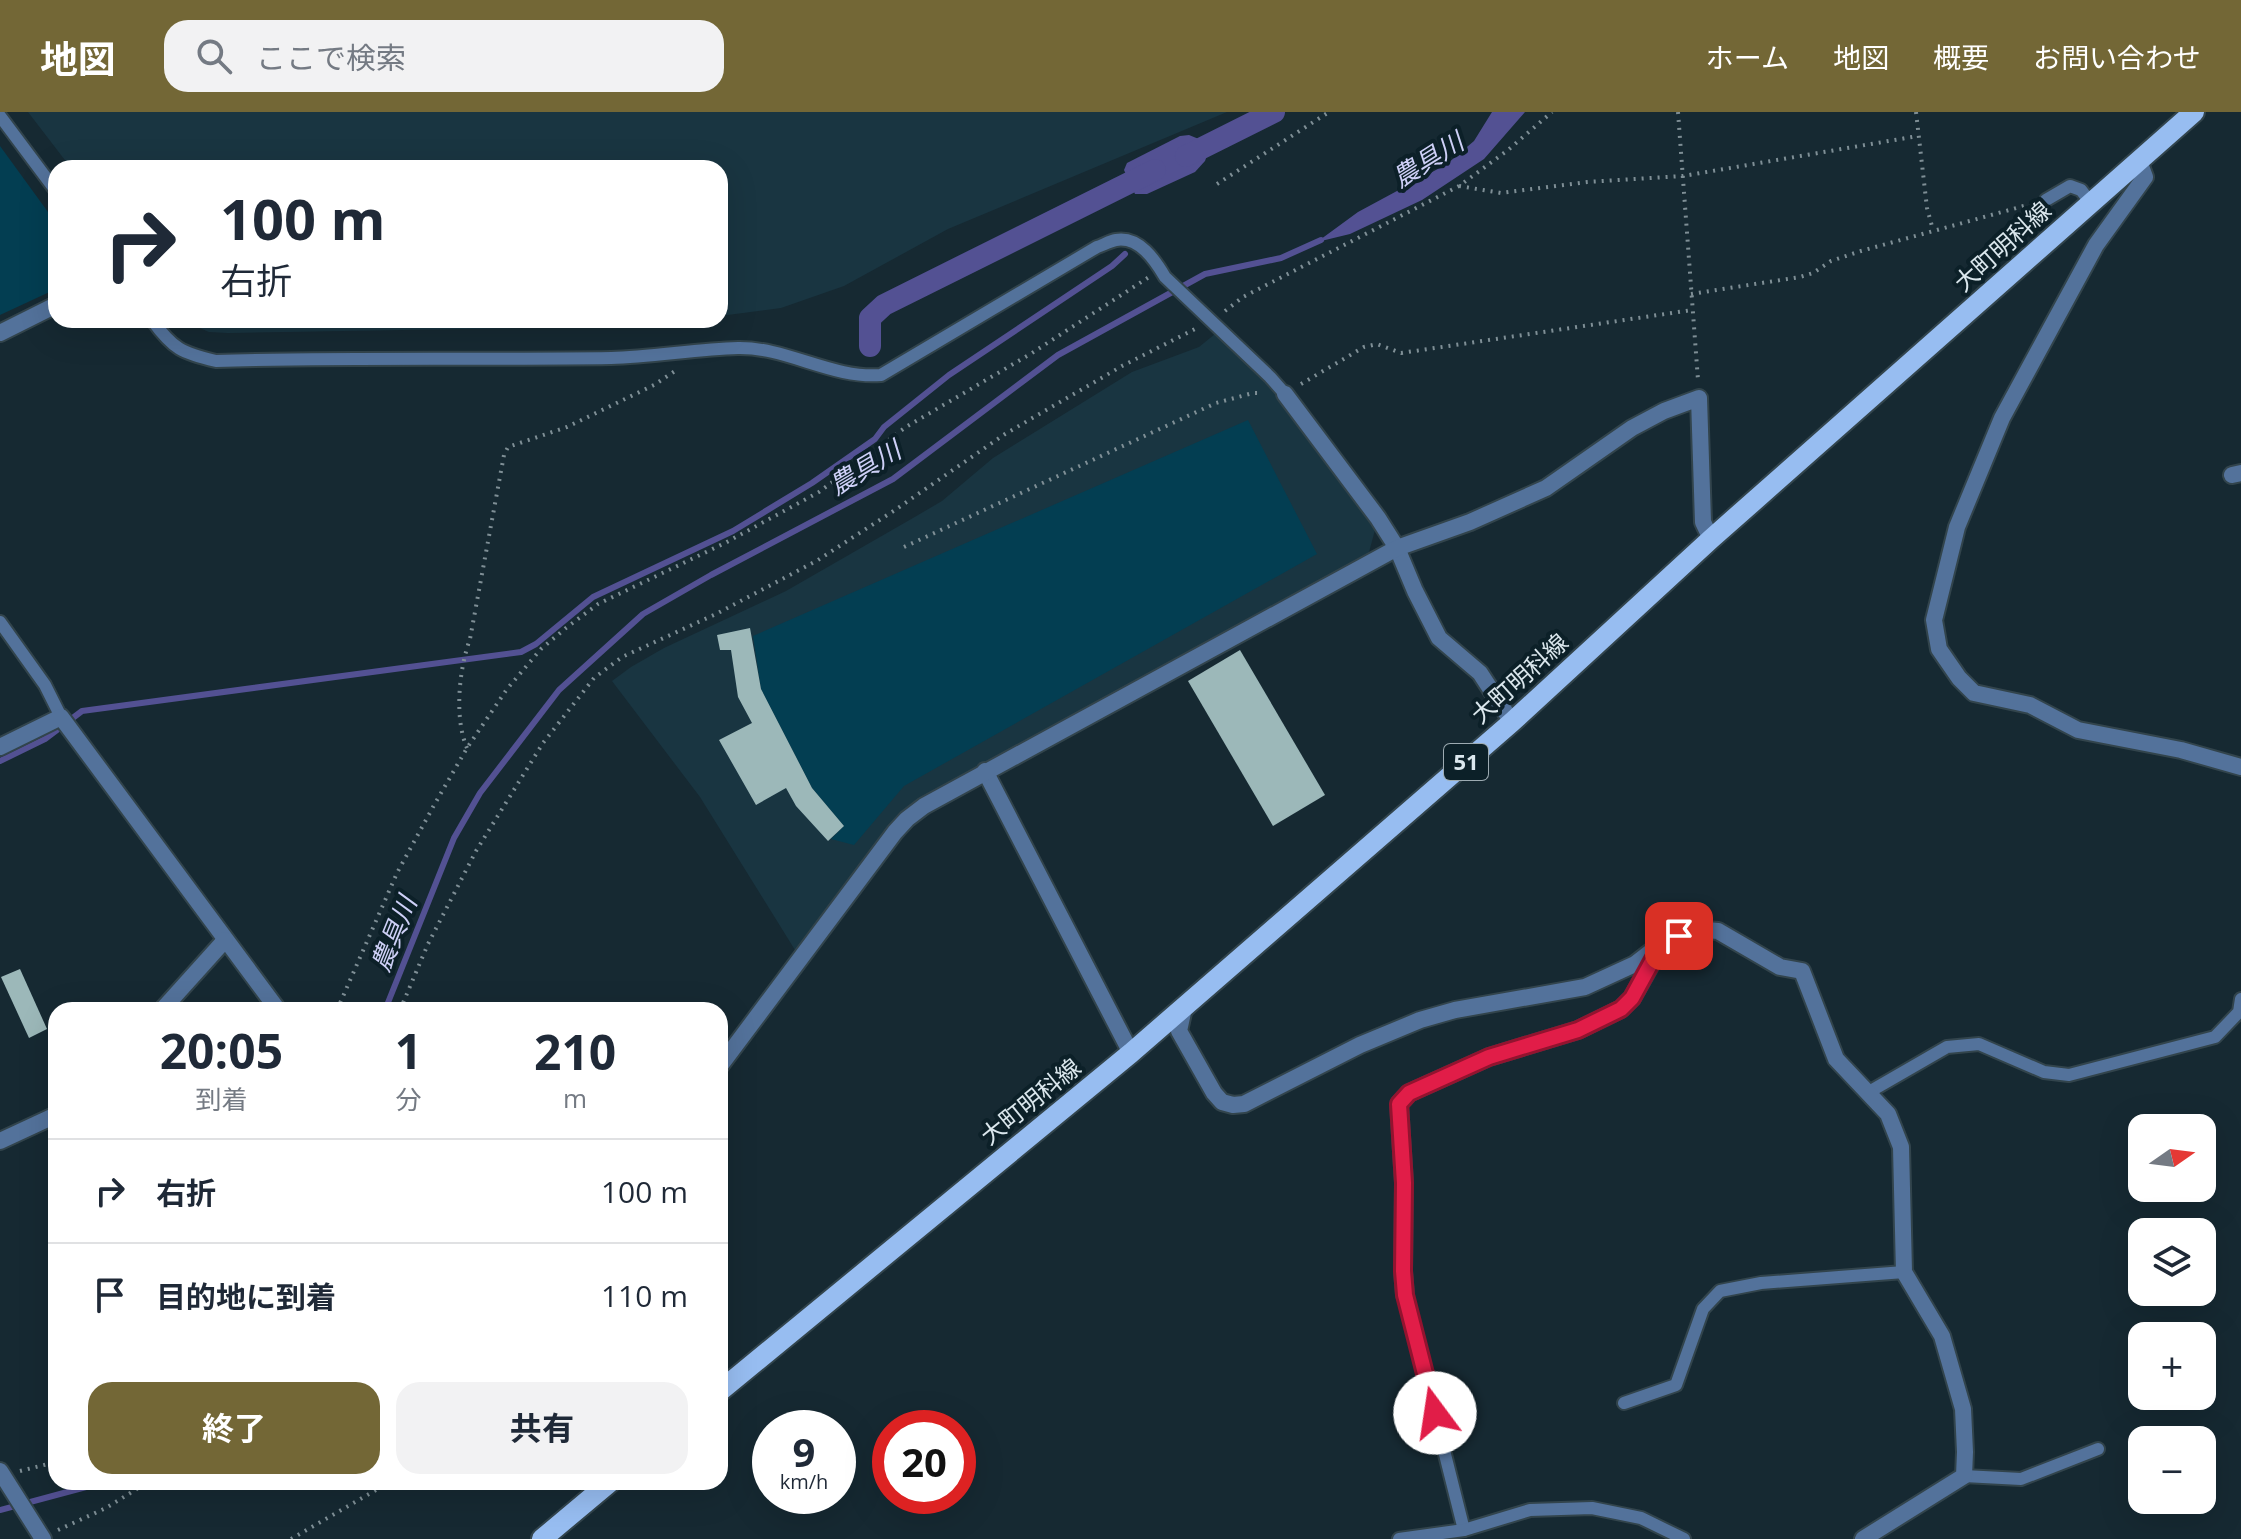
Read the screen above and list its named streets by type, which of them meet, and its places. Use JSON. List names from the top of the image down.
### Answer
{
  "streets": {
    "main road": ["大町明科線", "51"]
  },
  "water": ["農具川"],
  "north": "right",
  "page": {
    "header": "地図",
    "search": "ここで検索",
    "nav": [
      "ホーム",
      "地図",
      "概要",
      "お問い合わせ"
    ],
    "turn": ["100 m", "右折"],
    "eta": [
      "20:05",
      "到着",
      "1",
      "分",
      "210",
      "m"
    ],
    "map_buttons": ["+", "−"],
    "list": [
      {
        "name": "右折",
        "value": "100 m"
      },
      {
        "name": "目的地に到着",
        "value": "110 m"
      }
    ],
    "buttons": ["終了", "共有"],
    "speed": "9 km/h",
    "limit": "20"
  }
}
